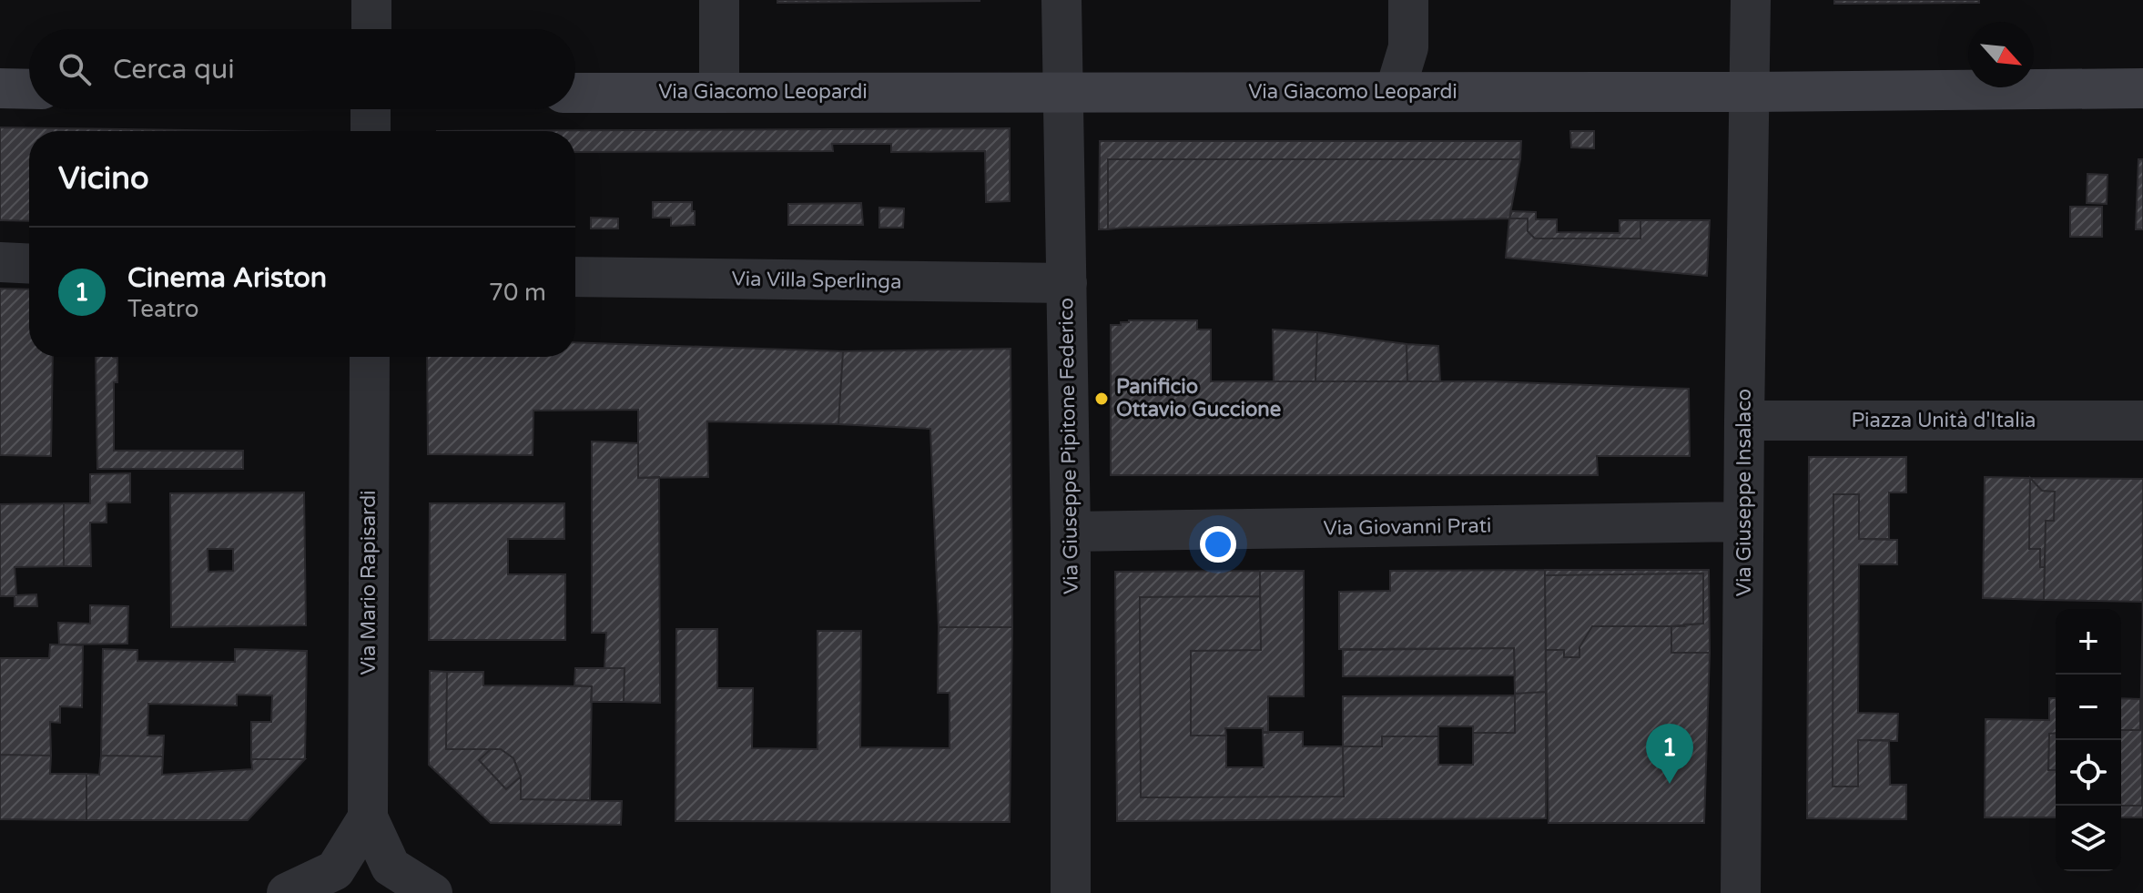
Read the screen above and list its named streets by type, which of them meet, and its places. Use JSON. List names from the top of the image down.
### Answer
{
  "streets": {
    "street": [
      "Via Giacomo Leopardi",
      "Via Villa Sperlinga",
      "Piazza Unità d'Italia",
      "Via Giuseppe Pipitone Federico",
      "Via Giuseppe Insalaco",
      "Via Giovanni Prati",
      "Via Mario Rapisardi"
    ]
  },
  "crossings": [
    ["Via Giacomo Leopardi", "Via Giuseppe Pipitone Federico"],
    ["Via Giacomo Leopardi", "Via Giuseppe Insalaco"],
    ["Via Villa Sperlinga", "Via Giuseppe Pipitone Federico"],
    ["Piazza Unità d'Italia", "Via Giuseppe Insalaco"],
    ["Via Giuseppe Pipitone Federico", "Via Giovanni Prati"],
    ["Via Giuseppe Insalaco", "Via Giovanni Prati"]
  ],
  "places": ["Panificio Ottavio Guccione"],
  "north": "bottom right",
  "page": {
    "search": "Cerca qui",
    "heading": "Vicino",
    "list": [
      {
        "mark": "1",
        "name": "Cinema Ariston",
        "note": "Teatro",
        "value": "70 m"
      }
    ],
    "map_buttons": ["+", "−"],
    "pins": "1"
  }
}
